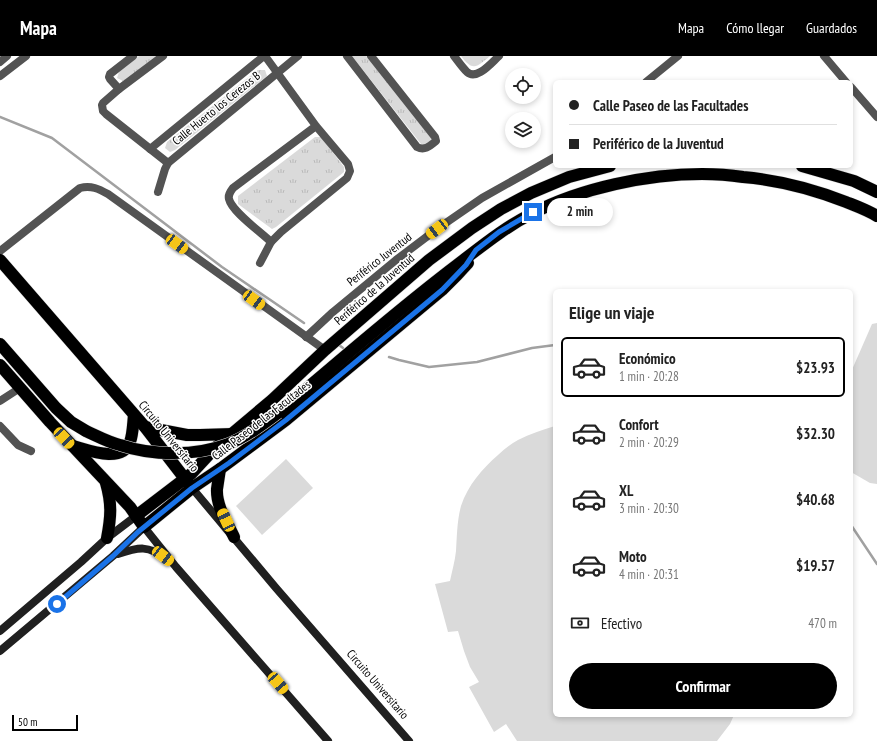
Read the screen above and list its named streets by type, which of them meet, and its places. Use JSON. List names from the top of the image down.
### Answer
{
  "streets": {
    "highway": ["Periférico de la Juventud", "Calle Paseo de las Facultades", "Circuito Universitario"],
    "street": ["Calle Huerto los Cerezos B", "Periférico Juventud"]
  },
  "crossings": [
    ["Periférico de la Juventud", "Calle Paseo de las Facultades"],
    ["Periférico de la Juventud", "Circuito Universitario"],
    ["Calle Paseo de las Facultades", "Circuito Universitario"]
  ],
  "scale_bar": "50 m",
  "page": {
    "header": "Mapa",
    "nav": ["Mapa", "Cómo llegar", "Guardados"],
    "banner": ["Calle Paseo de las Facultades", "Periférico de la Juventud"],
    "bubble": "2 min",
    "heading": "Elige un viaje",
    "list": [
      {
        "name": "Económico",
        "note": "1 min · 20:28",
        "value": "$23.93"
      },
      {
        "name": "Confort",
        "note": "2 min · 20:29",
        "value": "$32.30"
      },
      {
        "name": "XL",
        "note": "3 min · 20:30",
        "value": "$40.68"
      },
      {
        "name": "Moto",
        "note": "4 min · 20:31",
        "value": "$19.57"
      }
    ],
    "pay": ["Efectivo", "470 m"],
    "buttons": "Confirmar",
    "scale": "50 m"
  }
}
